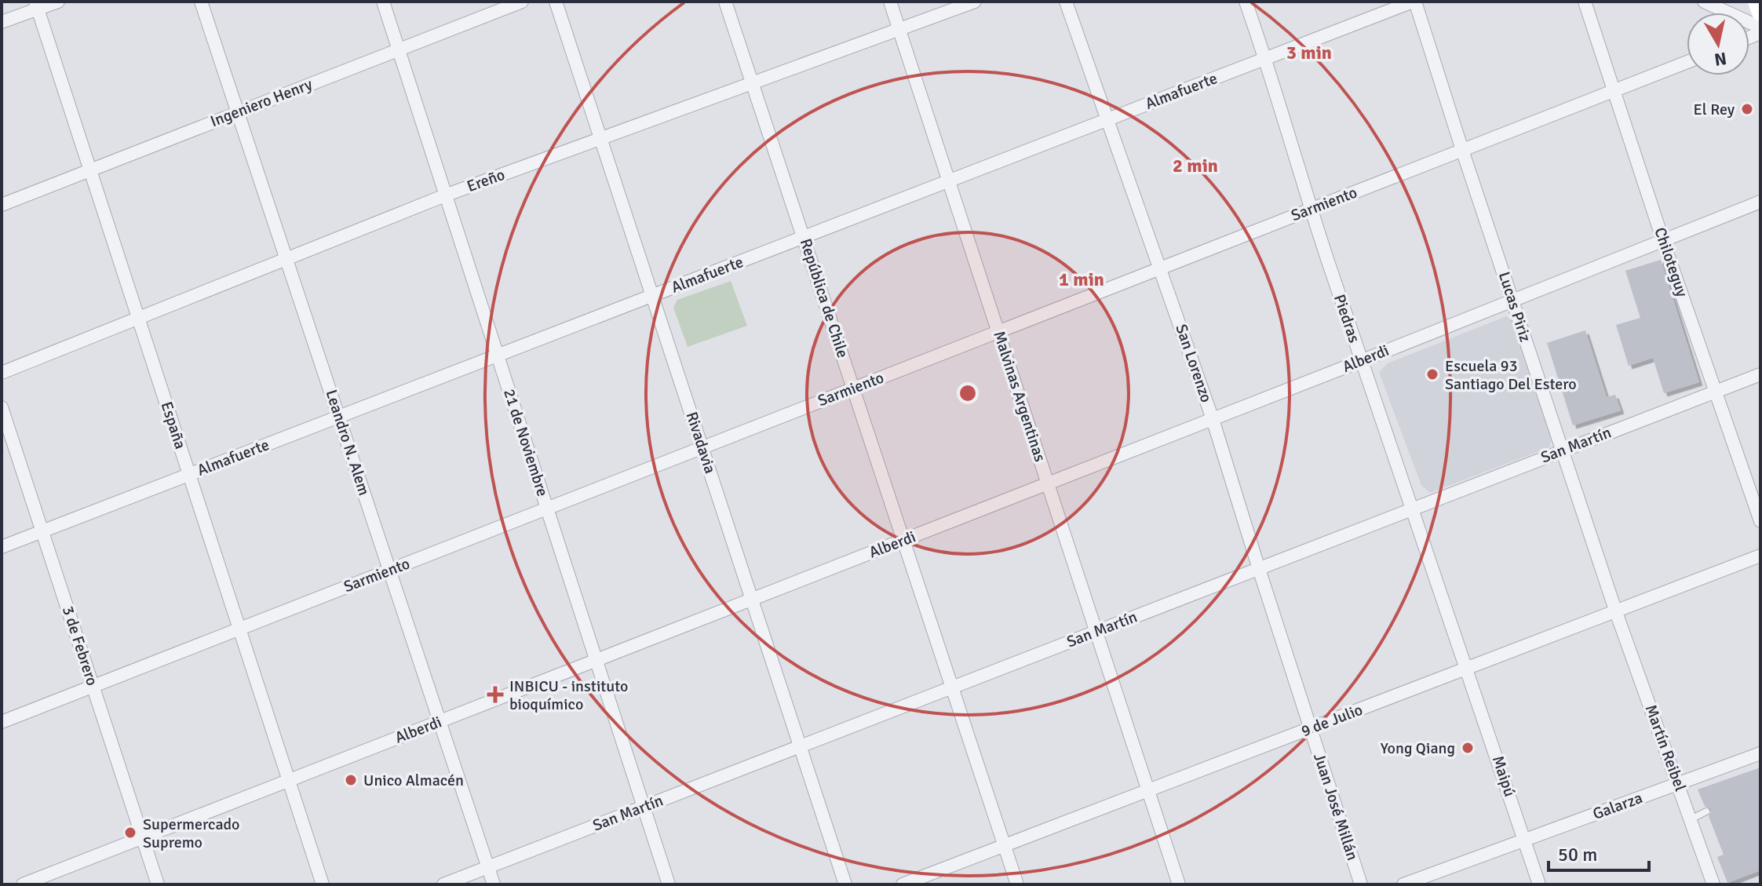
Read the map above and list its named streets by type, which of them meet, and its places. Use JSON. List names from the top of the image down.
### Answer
{
  "streets": {
    "street": [
      "Almafuerte",
      "Ingeniero Henry",
      "Ereño",
      "Sarmiento",
      "Chiloteguy",
      "República de Chile",
      "Lucas Piriz",
      "Piedras",
      "Alberdi",
      "San Lorenzo",
      "Malvinas Argentinas",
      "España",
      "Leandro N. Alem",
      "21 de Noviembre",
      "Rivadavia",
      "San Martín",
      "3 de Febrero",
      "9 de Julio",
      "Martín Reibel",
      "Maipú",
      "Galarza",
      "Juan José Millán"
    ]
  },
  "crossings": [
    ["Almafuerte", "República de Chile"],
    ["Almafuerte", "Lucas Piriz"],
    ["Almafuerte", "Piedras"],
    ["Almafuerte", "San Lorenzo"],
    ["Almafuerte", "Malvinas Argentinas"],
    ["Almafuerte", "España"],
    ["Almafuerte", "Leandro N. Alem"],
    ["Almafuerte", "21 de Noviembre"],
    ["Almafuerte", "Rivadavia"],
    ["Almafuerte", "3 de Febrero"],
    ["Ingeniero Henry", "España"],
    ["Ingeniero Henry", "Leandro N. Alem"],
    ["Ingeniero Henry", "21 de Noviembre"],
    ["Ereño", "República de Chile"],
    ["Ereño", "Malvinas Argentinas"],
    ["Ereño", "España"],
    ["Ereño", "Leandro N. Alem"],
    ["Ereño", "21 de Noviembre"],
    ["Ereño", "Rivadavia"],
    ["Sarmiento", "Chiloteguy"],
    ["Sarmiento", "República de Chile"],
    ["Sarmiento", "Lucas Piriz"],
    ["Sarmiento", "Piedras"],
    ["Sarmiento", "San Lorenzo"],
    ["Sarmiento", "Malvinas Argentinas"],
    ["Sarmiento", "España"],
    ["Sarmiento", "Leandro N. Alem"],
    ["Sarmiento", "21 de Noviembre"],
    ["Sarmiento", "Rivadavia"],
    ["Sarmiento", "3 de Febrero"],
    ["Chiloteguy", "Alberdi"],
    ["Chiloteguy", "San Martín"],
    ["República de Chile", "Alberdi"],
    ["República de Chile", "San Martín"],
    ["República de Chile", "9 de Julio"],
    ["Lucas Piriz", "Alberdi"],
    ["Lucas Piriz", "San Martín"],
    ["Lucas Piriz", "9 de Julio"],
    ["Lucas Piriz", "Martín Reibel"],
    ["Piedras", "Alberdi"],
    ["Piedras", "San Martín"],
    ["Piedras", "9 de Julio"],
    ["Piedras", "Maipú"],
    ["Alberdi", "San Lorenzo"],
    ["Alberdi", "Malvinas Argentinas"],
    ["Alberdi", "España"],
    ["Alberdi", "Leandro N. Alem"],
    ["Alberdi", "21 de Noviembre"],
    ["Alberdi", "Rivadavia"],
    ["Alberdi", "3 de Febrero"],
    ["San Lorenzo", "San Martín"],
    ["San Lorenzo", "9 de Julio"],
    ["San Lorenzo", "Juan José Millán"],
    ["Malvinas Argentinas", "San Martín"],
    ["Malvinas Argentinas", "9 de Julio"],
    ["Leandro N. Alem", "San Martín"],
    ["21 de Noviembre", "San Martín"],
    ["Rivadavia", "San Martín"],
    ["9 de Julio", "Martín Reibel"],
    ["9 de Julio", "Maipú"],
    ["9 de Julio", "Juan José Millán"],
    ["Martín Reibel", "Galarza"],
    ["Maipú", "Galarza"]
  ],
  "places": {
    "other": [
      "El Rey",
      "Escuela 93 Santiago Del Estero",
      "Yong Qiang",
      "Unico Almacén",
      "Supermercado Supremo"
    ],
    "health": ["INBICU - instituto bioquímico"]
  },
  "scale_bar": "50 m",
  "north": "bottom",
  "rings": ["3 min", "2 min", "1 min"]
}
